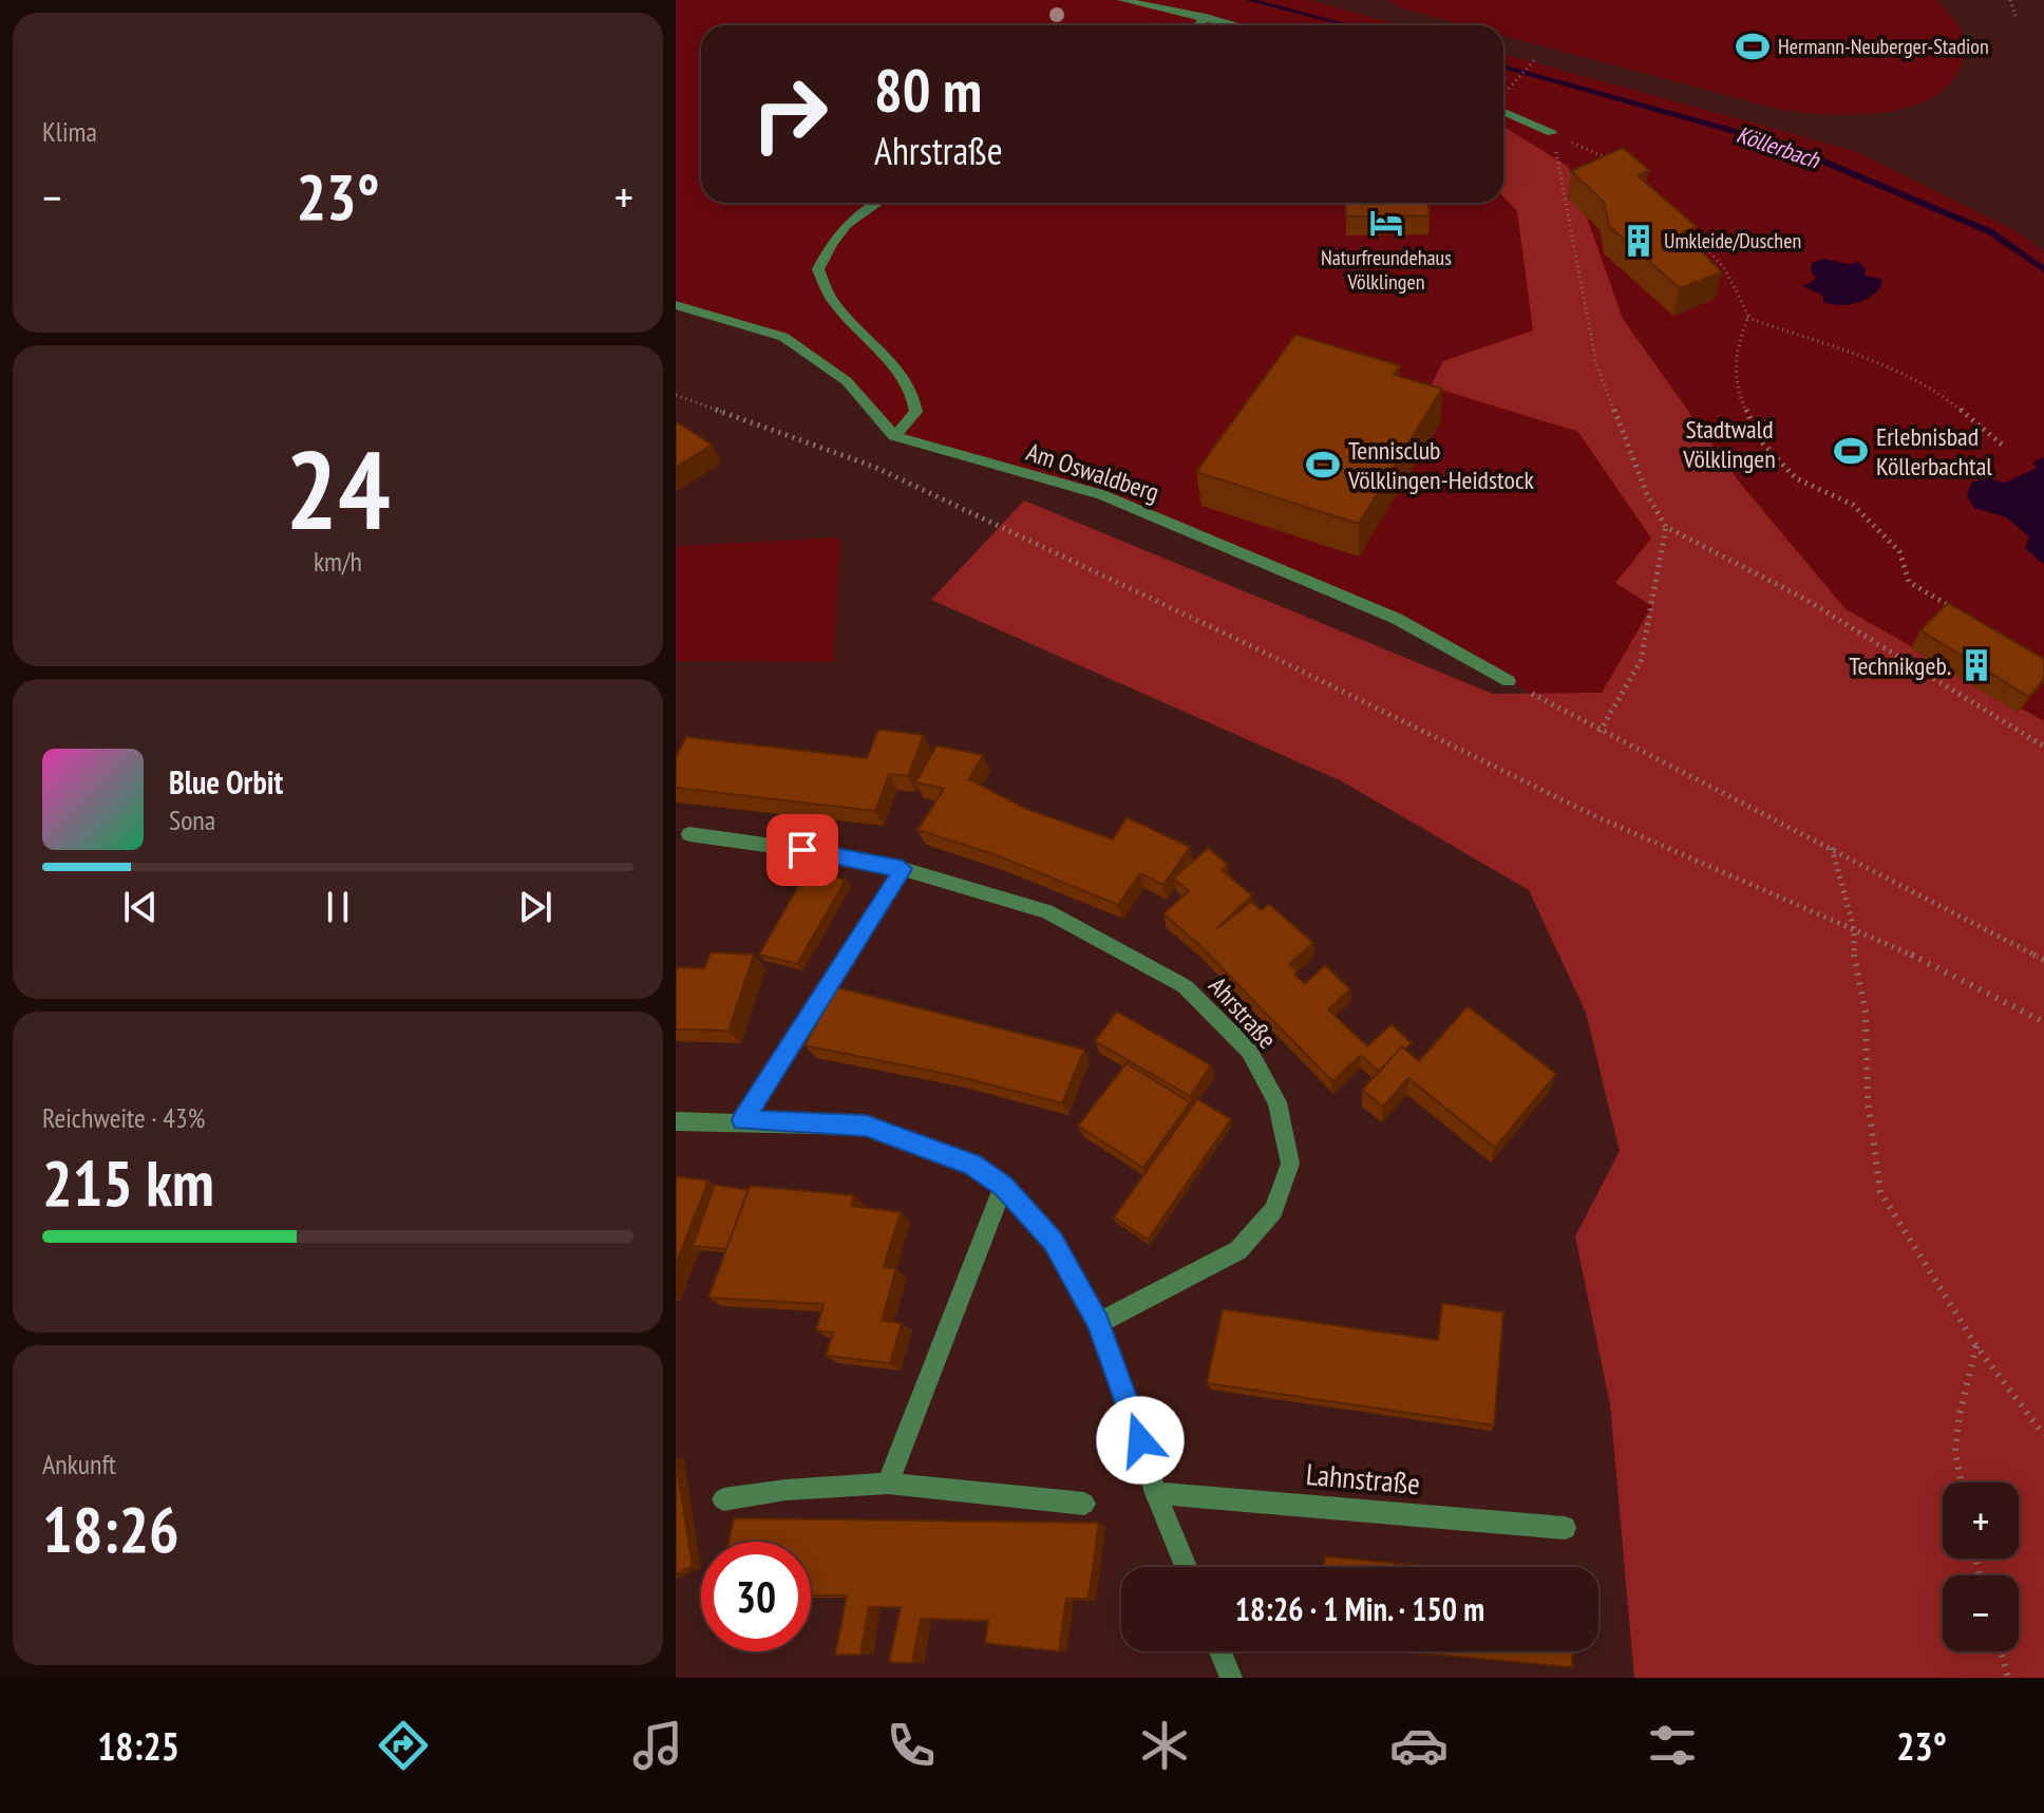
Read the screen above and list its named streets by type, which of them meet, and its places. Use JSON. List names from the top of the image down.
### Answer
{
  "streets": {
    "street": ["Am Oswaldberg", "Ahrstraße", "Lahnstraße"]
  },
  "water": ["Köllerbach"],
  "parks": ["Stadtwald Völklingen"],
  "places": {
    "sports": ["Hermann-Neuberger-Stadion", "Erlebnisbad Köllerbachtal", "Tennisclub Völklingen-Heidstock"],
    "hotel": ["Naturfreundehaus Völklingen"],
    "building": ["Umkleide/Duschen", "Technikgeb."]
  },
  "page": {
    "tile": [
      "Klima",
      ["24", "km/h"],
      ["Reichweite · 43%", "215 km"],
      ["Ankunft", "18:26"]
    ],
    "turn": ["80 m", "Ahrstraße"],
    "heat": ["−", "23°", "+"],
    "song": ["Blue Orbit", "Sona"],
    "map_buttons": ["+", "−"],
    "limit": "30",
    "trip": "18:26 · 1 Min. · 150 m",
    "tabs": ["18:25", "23°"]
  }
}
